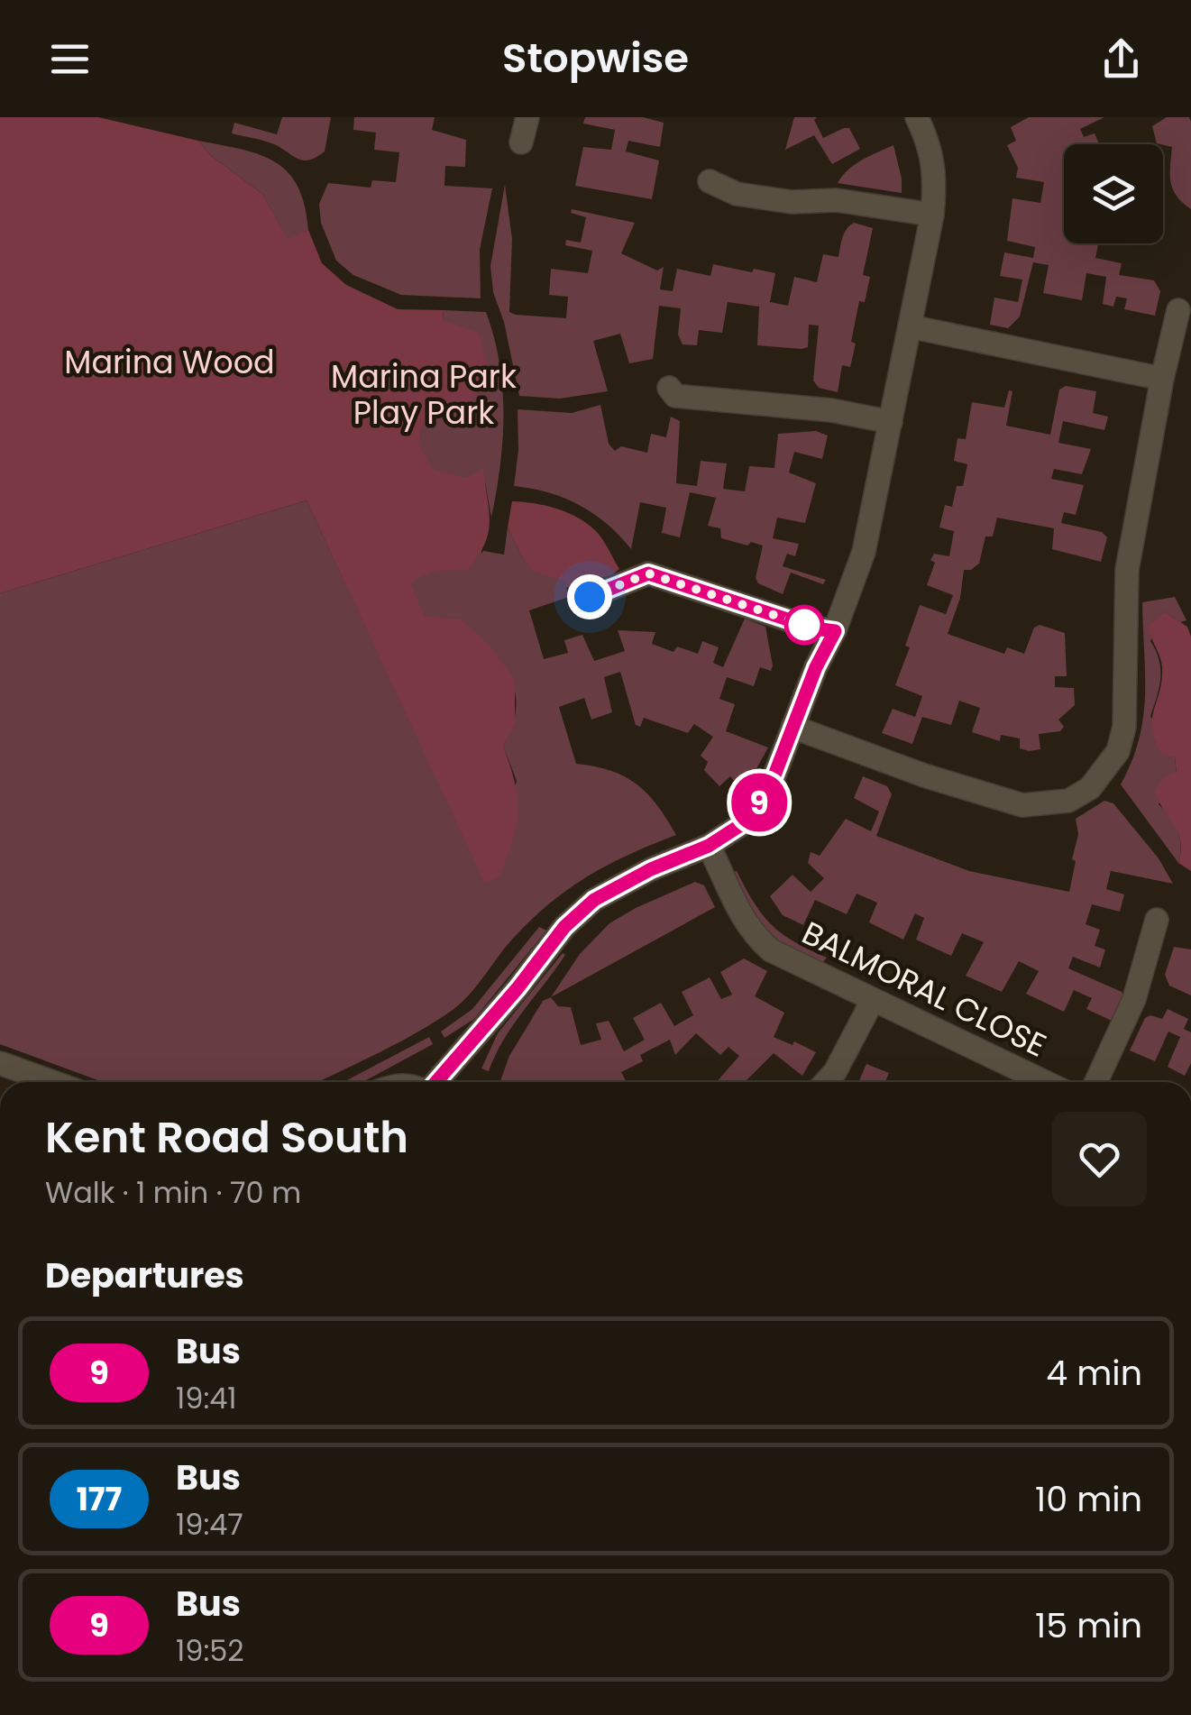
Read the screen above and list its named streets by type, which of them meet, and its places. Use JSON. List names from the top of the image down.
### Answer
{
  "streets": {
    "street": ["BALMORAL CLOSE"]
  },
  "parks": ["Marina Wood", "Marina Park Play Park"],
  "lines": ["bus line 9"],
  "page": {
    "header": "Stopwise",
    "on_map": "9",
    "heading": [
      ["Kent Road South", "Walk · 1 min · 70 m"],
      "Departures"
    ],
    "list": [
      {
        "mark": "9",
        "name": "Bus",
        "note": "19:41",
        "value": "4 min"
      },
      {
        "mark": "177",
        "name": "Bus",
        "note": "19:47",
        "value": "10 min"
      },
      {
        "mark": "9",
        "name": "Bus",
        "note": "19:52",
        "value": "15 min"
      }
    ]
  }
}
